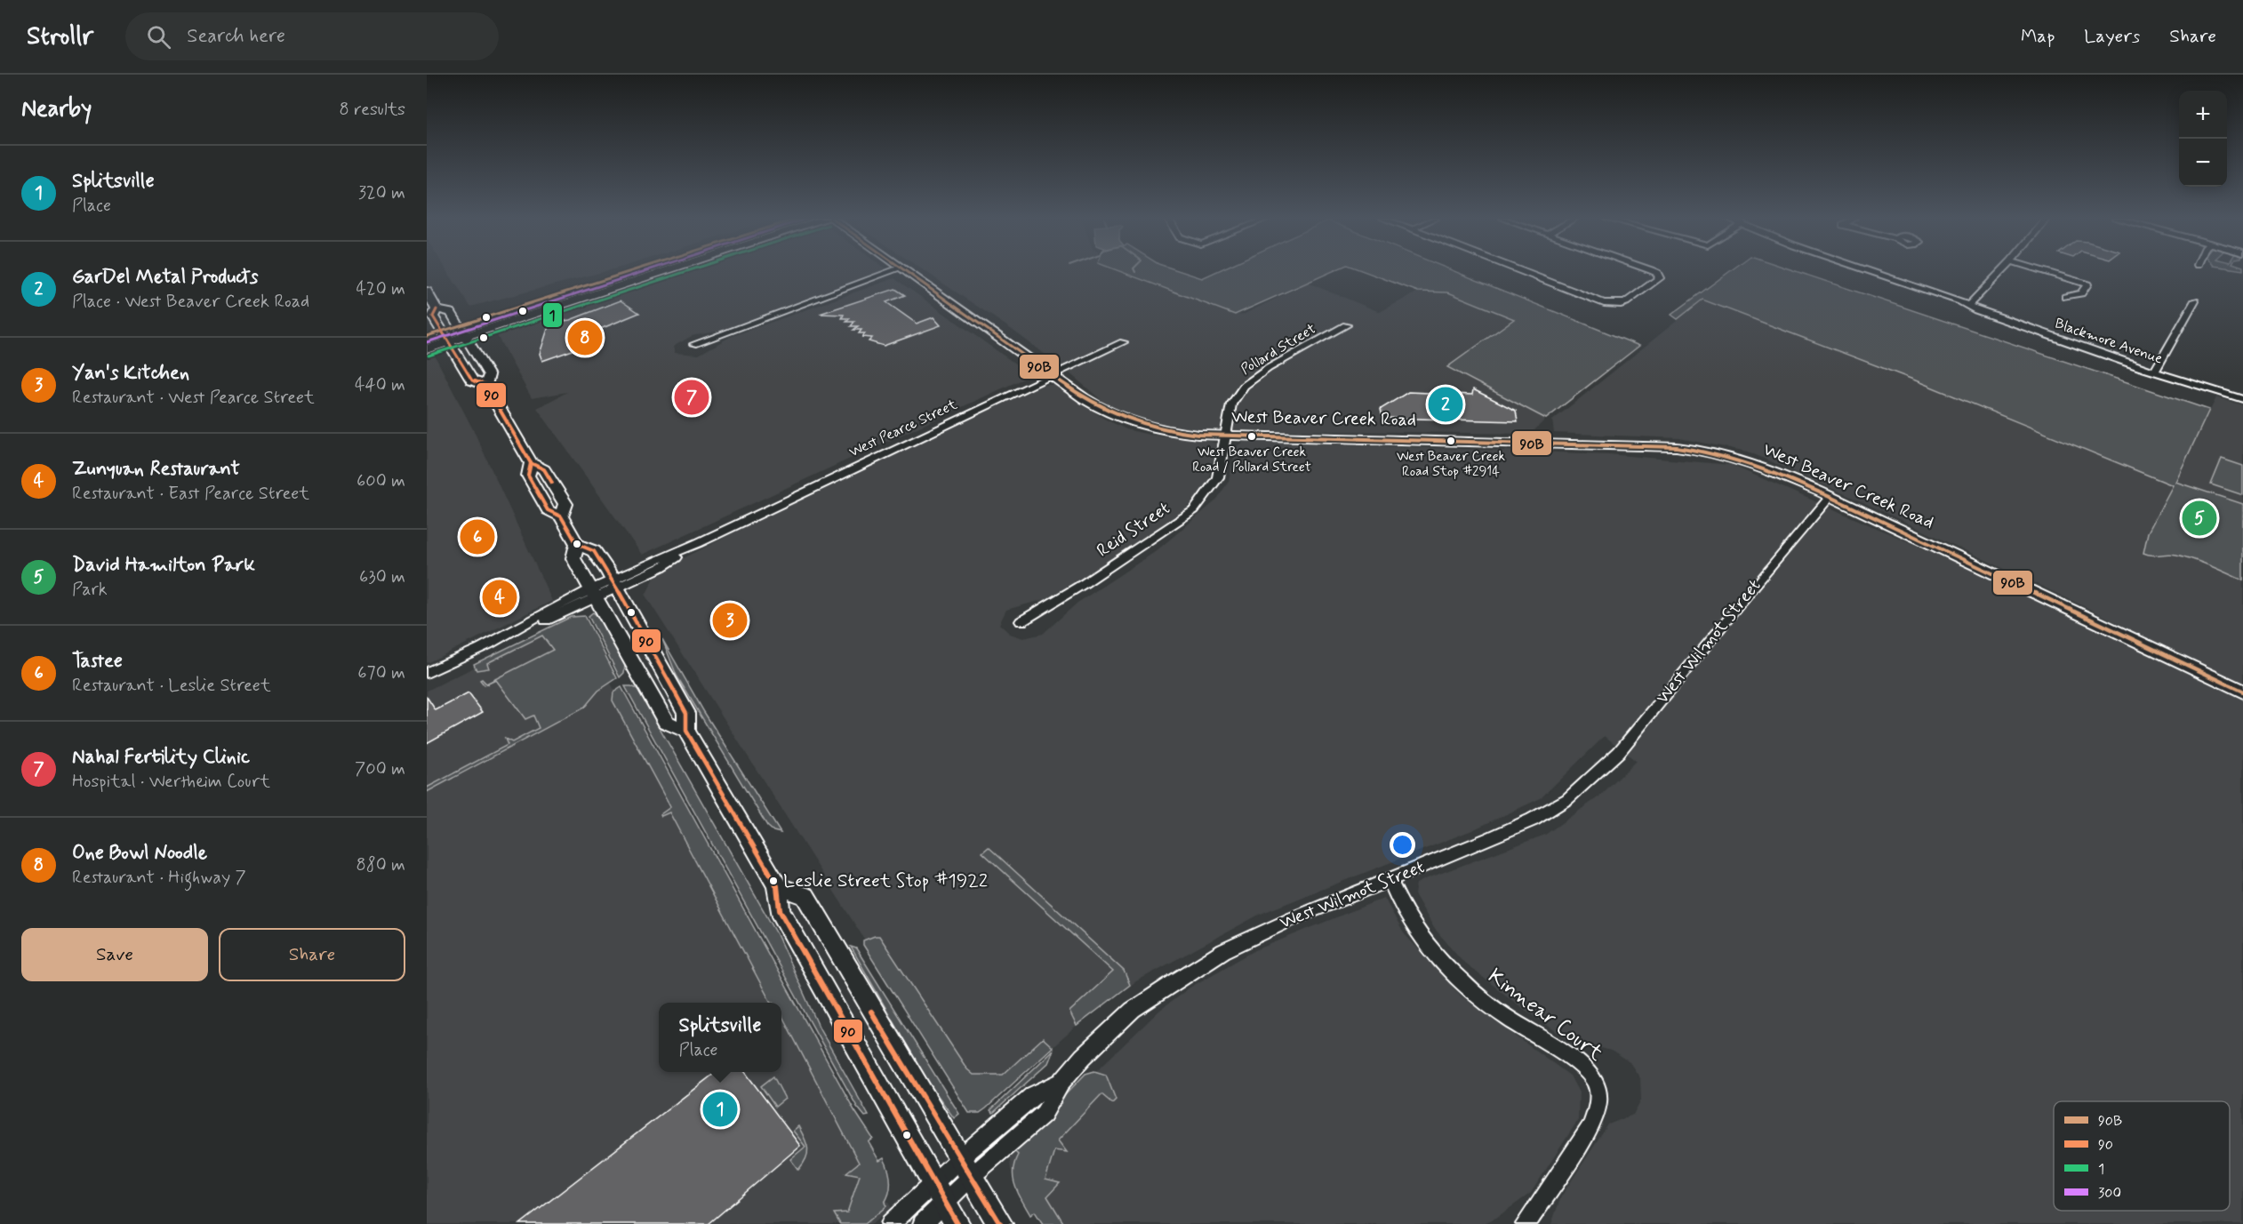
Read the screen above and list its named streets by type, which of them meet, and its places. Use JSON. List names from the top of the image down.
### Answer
{
  "streets": {
    "main road": ["West Beaver Creek Road"],
    "street": [
      "Blackmore Avenue",
      "Pollard Street",
      "West Pearce Street",
      "Reid Street",
      "West Wilmot Street",
      "Kinnear Court"
    ]
  },
  "crossings": [
    ["Pollard Street", "West Beaver Creek Road"],
    ["Pollard Street", "Reid Street"],
    ["West Beaver Creek Road", "West Pearce Street"],
    ["West Beaver Creek Road", "Reid Street"],
    ["West Beaver Creek Road", "West Wilmot Street"],
    ["West Wilmot Street", "Kinnear Court"]
  ],
  "places": ["West Beaver Creek Road / Pollard Street", "West Beaver Creek Road Stop #2914", "Leslie Street Stop #1922"],
  "lines": [
    "transit line 90B",
    "transit line 1",
    "transit line 300",
    "transit line 90"
  ],
  "legend": [
    "90B",
    "90",
    "1",
    "300"
  ],
  "page": {
    "header": "Strollr",
    "search": "Search here",
    "nav": ["Map", "Layers", "Share"],
    "heading": ["Nearby", "8 results"],
    "map_buttons": ["+", "−"],
    "list": [
      {
        "mark": "1",
        "name": "Splitsville",
        "note": "Place",
        "value": "320 m"
      },
      {
        "mark": "2",
        "name": "GarDel Metal Products",
        "note": "Place · West Beaver Creek Road",
        "value": "420 m"
      },
      {
        "mark": "3",
        "name": "Yan's Kitchen",
        "note": "Restaurant · West Pearce Street",
        "value": "440 m"
      },
      {
        "mark": "4",
        "name": "Zunyuan Restaurant",
        "note": "Restaurant · East Pearce Street",
        "value": "600 m"
      },
      {
        "mark": "5",
        "name": "David Hamilton Park",
        "note": "Park",
        "value": "630 m"
      },
      {
        "mark": "6",
        "name": "Tastee",
        "note": "Restaurant · Leslie Street",
        "value": "670 m"
      },
      {
        "mark": "7",
        "name": "Nahal Fertility Clinic",
        "note": "Hospital · Wertheim Court",
        "value": "700 m"
      },
      {
        "mark": "8",
        "name": "One Bowl Noodle",
        "note": "Restaurant · Highway 7",
        "value": "880 m"
      }
    ],
    "pins": [
      "8",
      "7",
      "2",
      "5",
      "6",
      "4",
      "3",
      "1"
    ],
    "buttons": ["Save", "Share"],
    "popup": ["Splitsville", "Place"]
  }
}
